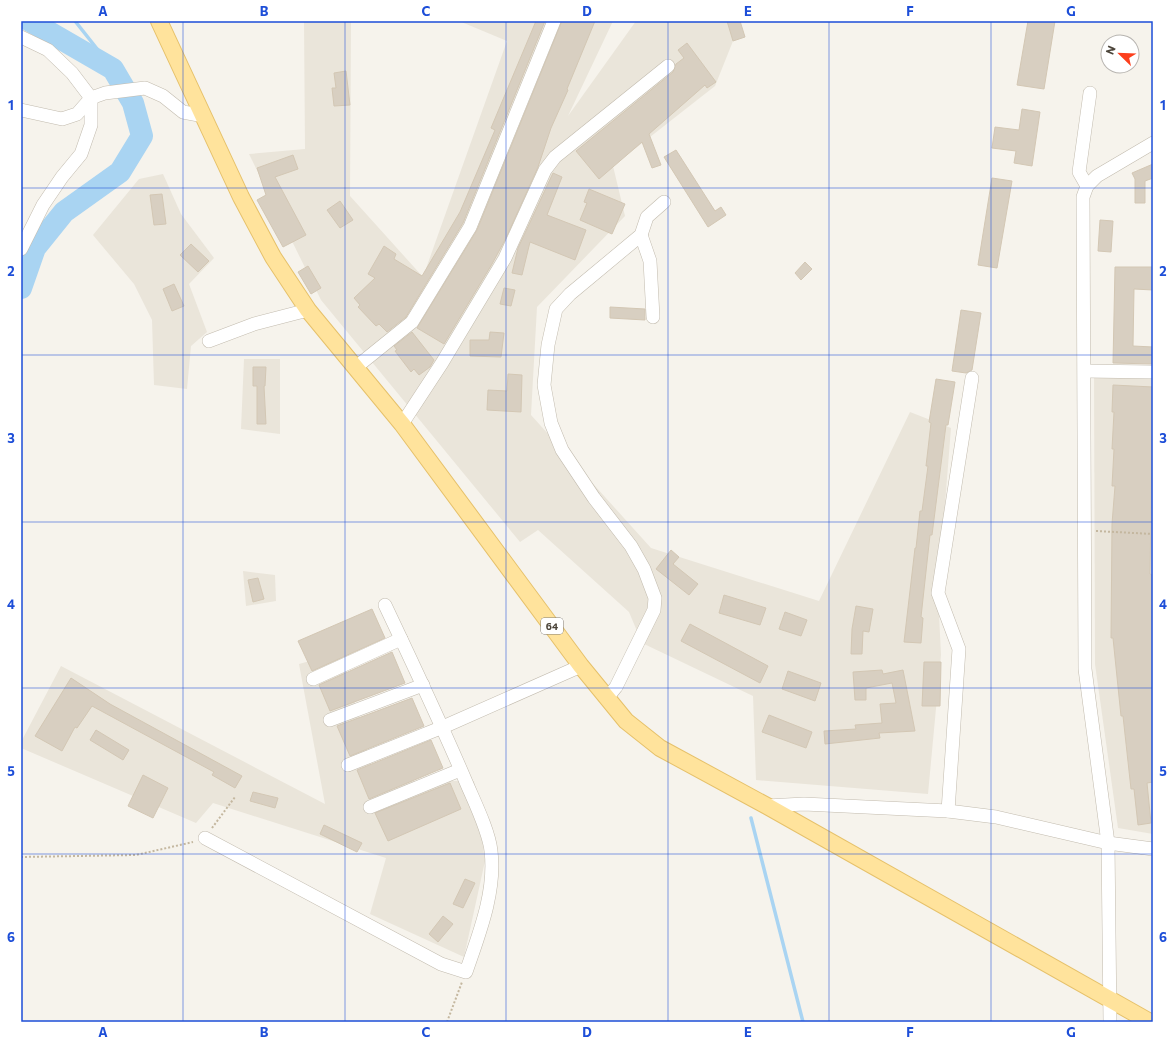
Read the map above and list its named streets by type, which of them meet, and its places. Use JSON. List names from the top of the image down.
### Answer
{
  "streets": {
    "main road": ["64"]
  },
  "north": "top left",
  "grid": {
    "columns": [
      "A",
      "B",
      "C",
      "D",
      "E",
      "F",
      "G"
    ],
    "rows": [
      "1",
      "2",
      "3",
      "4",
      "5",
      "6"
    ]
  }
}
